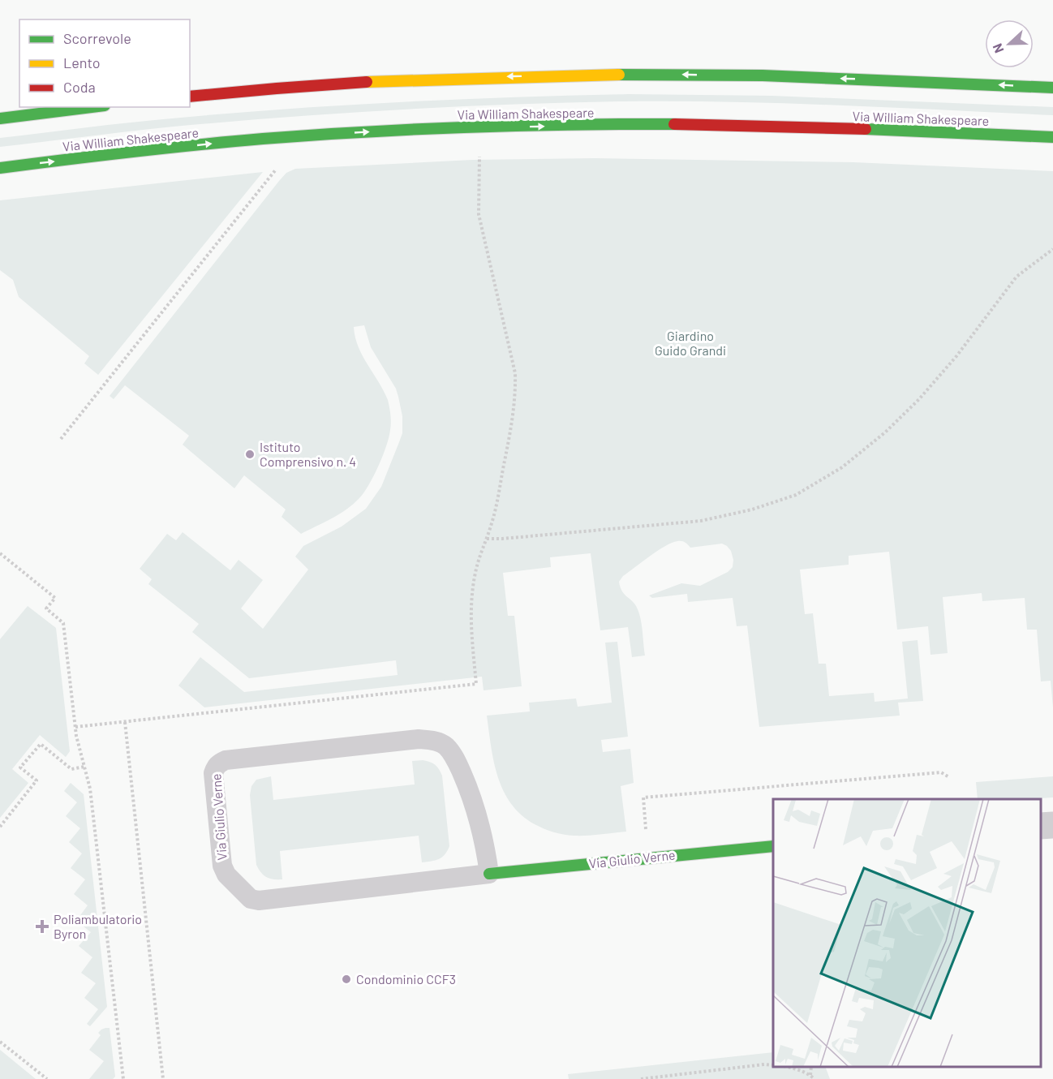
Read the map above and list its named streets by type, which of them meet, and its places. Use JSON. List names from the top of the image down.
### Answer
{
  "streets": {
    "main road": ["Via William Shakespeare", "Via Giulio Verne"]
  },
  "parks": ["Giardino Guido Grandi"],
  "places": {
    "other": ["Istituto Comprensivo n. 4", "Condominio CCF3"],
    "health": ["Poliambulatorio Byron"]
  },
  "legend": ["Scorrevole", "Lento", "Coda"],
  "north": "left"
}
